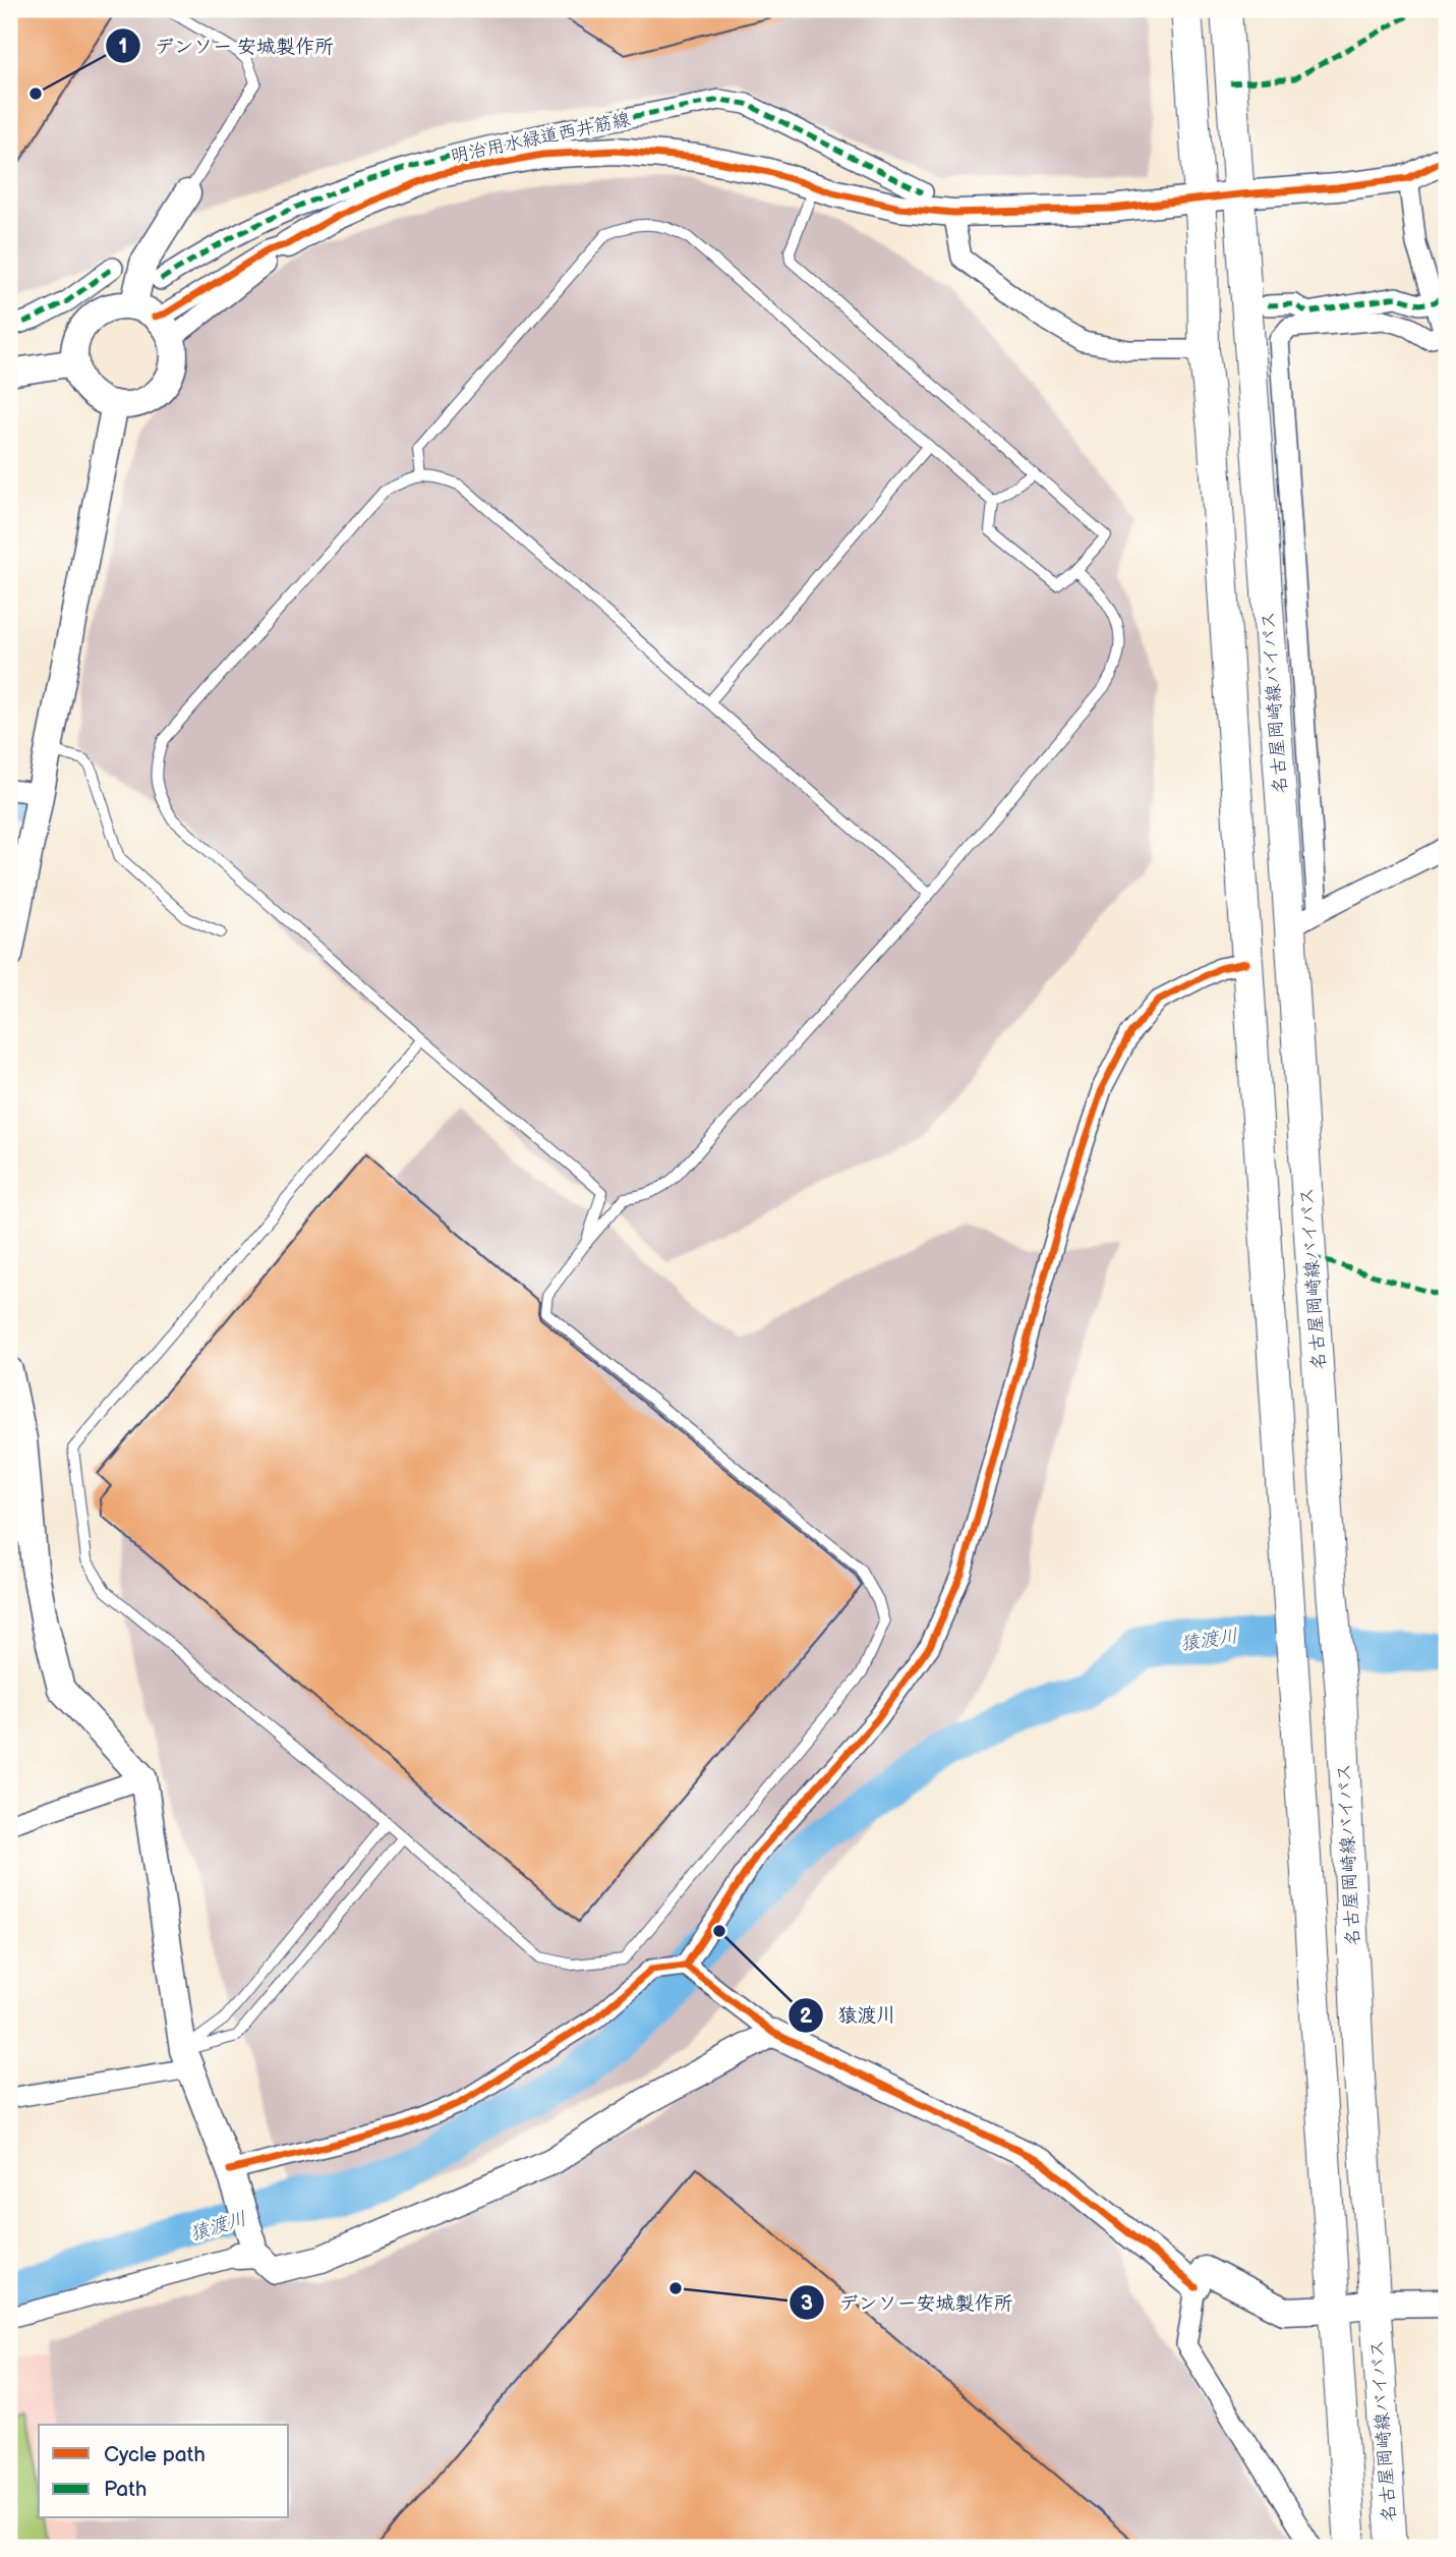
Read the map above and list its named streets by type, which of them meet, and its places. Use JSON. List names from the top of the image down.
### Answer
{
  "streets": {
    "main road": ["名古屋岡崎線バイパス"],
    "street": ["明治用水緑道西井筋線"]
  },
  "water": ["猿渡川"],
  "places": ["デンソー 安城製作所", "猿渡川", "デンソー安城製作所"],
  "legend": ["Cycle path", "Path"]
}
